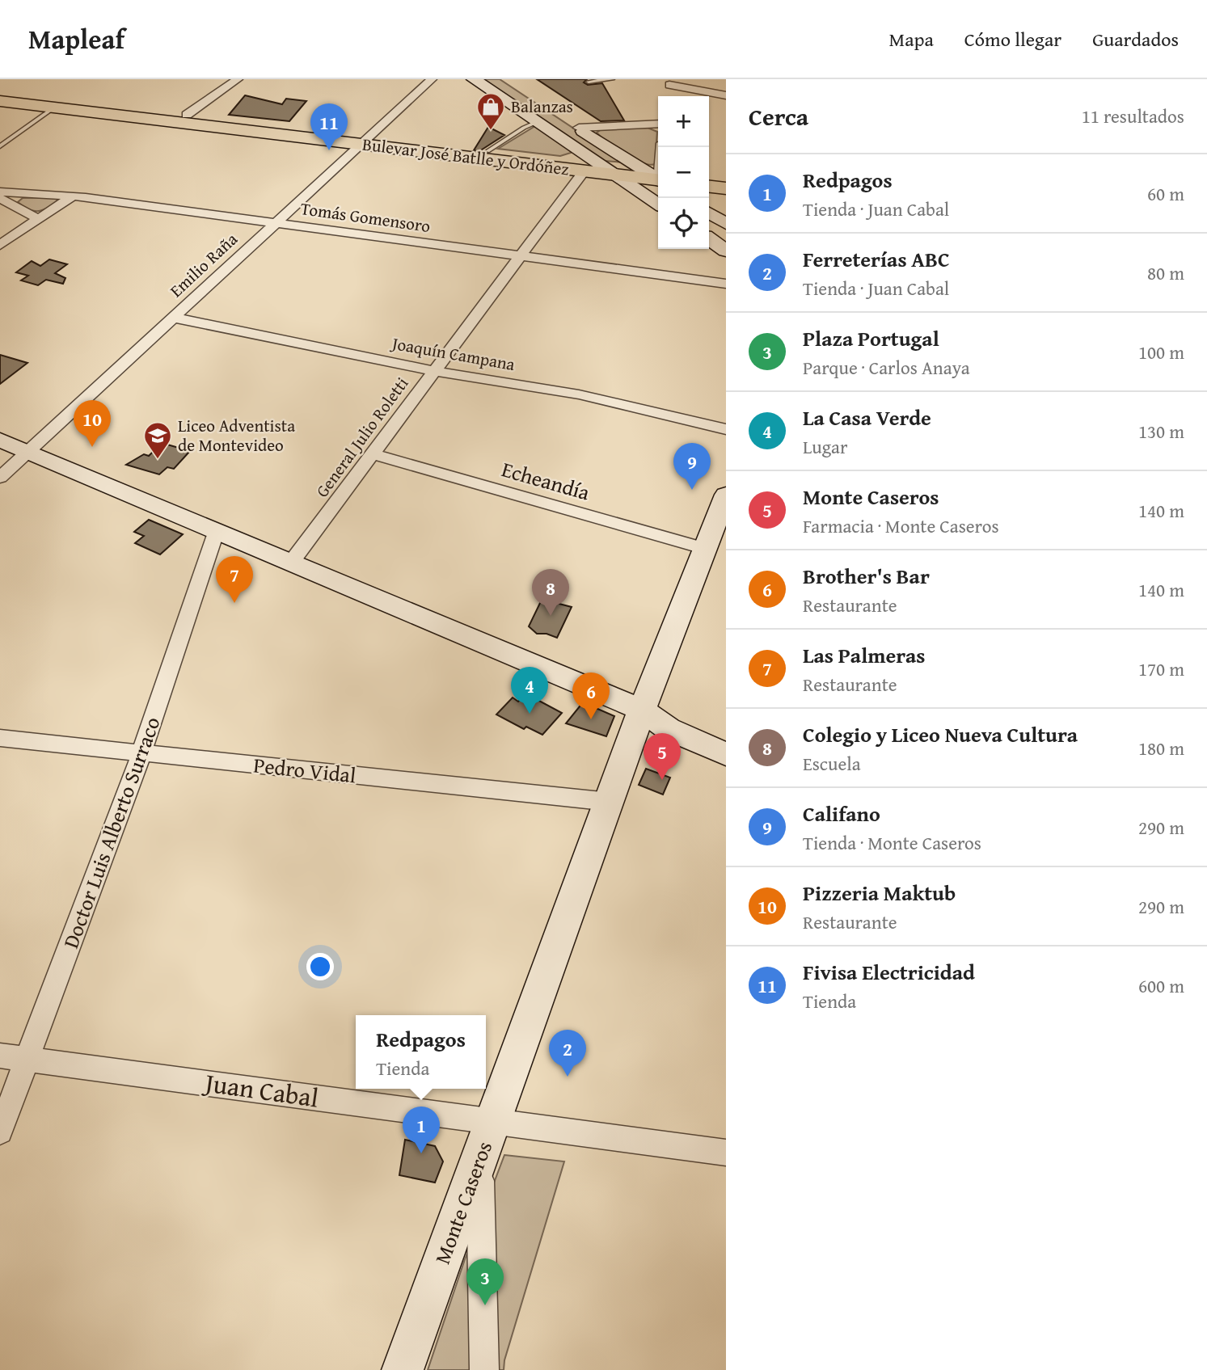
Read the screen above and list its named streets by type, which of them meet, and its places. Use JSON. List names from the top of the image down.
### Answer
{
  "streets": {
    "main road": ["Bulevar José Batlle y Ordóñez"],
    "street": [
      "Tomás Gomensoro",
      "Emilio Raña",
      "Joaquín Campana",
      "General Julio Roletti",
      "Echeandía",
      "Pedro Vidal",
      "Doctor Luis Alberto Surraco",
      "Juan Cabal",
      "Monte Caseros"
    ]
  },
  "crossings": [
    ["Bulevar José Batlle y Ordóñez", "Emilio Raña"],
    ["Bulevar José Batlle y Ordóñez", "General Julio Roletti"],
    ["Tomás Gomensoro", "Emilio Raña"],
    ["Tomás Gomensoro", "General Julio Roletti"],
    ["Emilio Raña", "Joaquín Campana"],
    ["Joaquín Campana", "General Julio Roletti"],
    ["General Julio Roletti", "Echeandía"],
    ["Echeandía", "Monte Caseros"],
    ["Pedro Vidal", "Doctor Luis Alberto Surraco"],
    ["Pedro Vidal", "Monte Caseros"],
    ["Doctor Luis Alberto Surraco", "Juan Cabal"],
    ["Juan Cabal", "Monte Caseros"]
  ],
  "places": {
    "shop": ["Balanzas"],
    "school or university": ["Liceo Adventista de Montevideo"]
  },
  "page": {
    "header": "Mapleaf",
    "nav": ["Mapa", "Cómo llegar", "Guardados"],
    "heading": ["Cerca", "11 resultados"],
    "map_buttons": ["+", "−"],
    "pins": [
      "11",
      "10",
      "9",
      "7",
      "8",
      "4",
      "6",
      "5",
      "2",
      "1",
      "3"
    ],
    "list": [
      {
        "mark": "1",
        "name": "Redpagos",
        "note": "Tienda · Juan Cabal",
        "value": "60 m"
      },
      {
        "mark": "2",
        "name": "Ferreterías ABC",
        "note": "Tienda · Juan Cabal",
        "value": "80 m"
      },
      {
        "mark": "3",
        "name": "Plaza Portugal",
        "note": "Parque · Carlos Anaya",
        "value": "100 m"
      },
      {
        "mark": "4",
        "name": "La Casa Verde",
        "note": "Lugar",
        "value": "130 m"
      },
      {
        "mark": "5",
        "name": "Monte Caseros",
        "note": "Farmacia · Monte Caseros",
        "value": "140 m"
      },
      {
        "mark": "6",
        "name": "Brother's Bar",
        "note": "Restaurante",
        "value": "140 m"
      },
      {
        "mark": "7",
        "name": "Las Palmeras",
        "note": "Restaurante",
        "value": "170 m"
      },
      {
        "mark": "8",
        "name": "Colegio y Liceo Nueva Cultura",
        "note": "Escuela",
        "value": "180 m"
      },
      {
        "mark": "9",
        "name": "Califano",
        "note": "Tienda · Monte Caseros",
        "value": "290 m"
      },
      {
        "mark": "10",
        "name": "Pizzeria Maktub",
        "note": "Restaurante",
        "value": "290 m"
      },
      {
        "mark": "11",
        "name": "Fivisa Electricidad",
        "note": "Tienda",
        "value": "600 m"
      }
    ],
    "popup": ["Redpagos", "Tienda"]
  }
}
